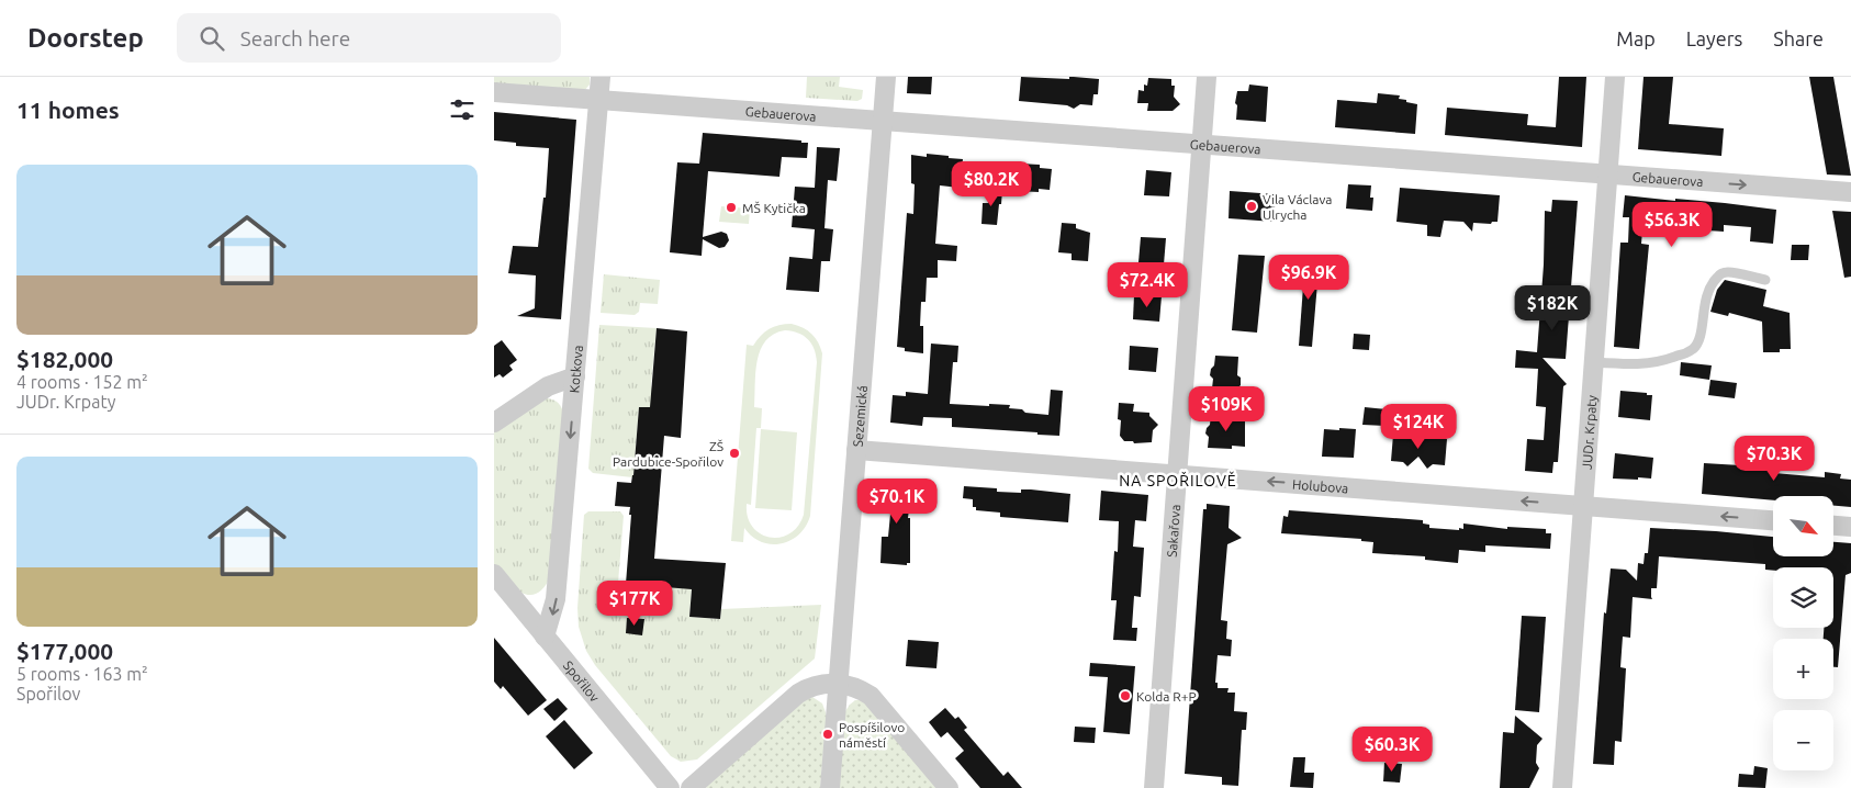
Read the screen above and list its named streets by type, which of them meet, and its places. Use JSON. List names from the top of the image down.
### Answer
{
  "streets": {
    "street": [
      "Gebauerova",
      "Kotkova",
      "Sezemická",
      "JUDr. Krpaty",
      "Holubova",
      "Sakařova",
      "Spořilov"
    ]
  },
  "crossings": [
    ["Gebauerova", "Kotkova"],
    ["Gebauerova", "Sezemická"],
    ["Gebauerova", "JUDr. Krpaty"],
    ["Gebauerova", "Sakařova"],
    ["Kotkova", "Spořilov"],
    ["Sezemická", "Holubova"],
    ["JUDr. Krpaty", "Holubova"],
    ["Holubova", "Sakařova"]
  ],
  "one_way": ["Kotkova", "Holubova"],
  "districts": ["NA SPOŘILOVĚ"],
  "places": [
    "Vila Václava Ulrycha",
    "MŠ Kytička",
    "ZŠ Pardubice-Spořilov",
    "Kolda R+P",
    "Pospíšilovo náměstí"
  ],
  "north": "bottom right",
  "page": {
    "header": "Doorstep",
    "search": "Search here",
    "nav": ["Map", "Layers", "Share"],
    "heading": "11 homes",
    "list": [
      {
        "name": "$182,000",
        "note": "4 rooms · 152 m² · JUDr. Krpaty"
      },
      {
        "name": "$177,000",
        "note": "5 rooms · 163 m² · Spořilov"
      }
    ],
    "price": [
      "$80.2K",
      "$56.3K",
      "$96.9K",
      "$72.4K",
      "$182K",
      "$109K",
      "$124K",
      "$70.3K",
      "$70.1K",
      "$177K",
      "$60.3K"
    ],
    "map_buttons": ["+", "−"]
  }
}
